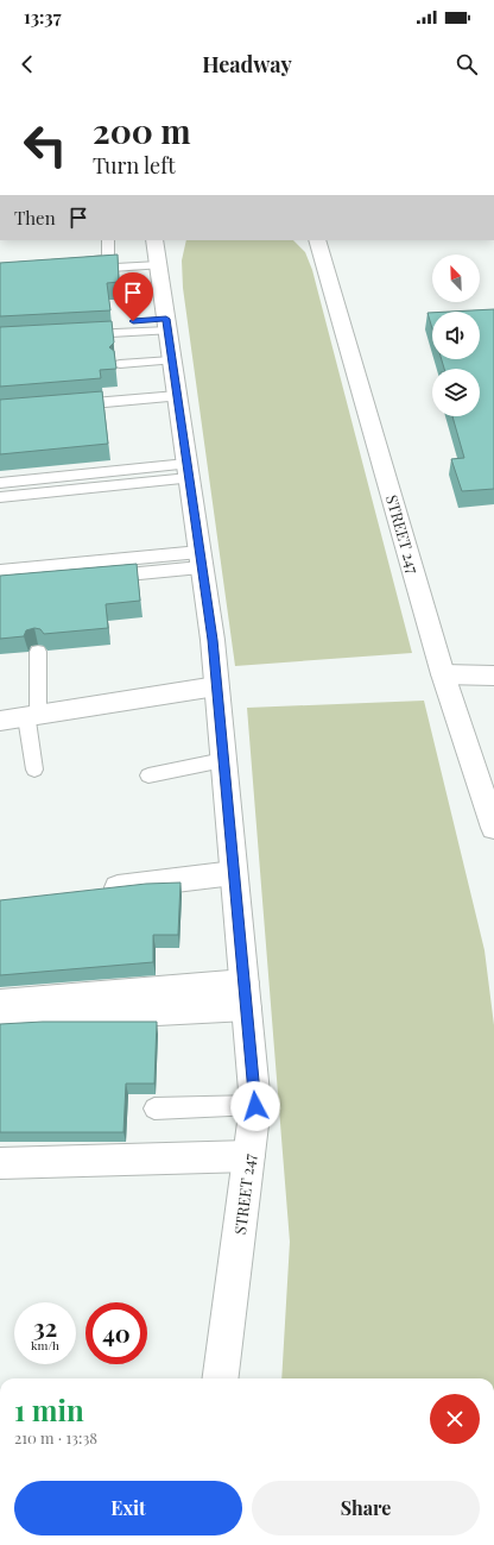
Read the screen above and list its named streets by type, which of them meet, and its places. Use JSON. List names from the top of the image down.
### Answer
{
  "streets": {
    "street": ["STREET 247"]
  },
  "north": "top left",
  "page": {
    "status": "13:37",
    "header": "Headway",
    "turn": ["200 m", "Turn left"],
    "then": "Then",
    "speed": "32 km/h",
    "limit": "40",
    "heading": ["1 min", "210 m · 13:38"],
    "buttons": ["Exit", "Share"]
  }
}
